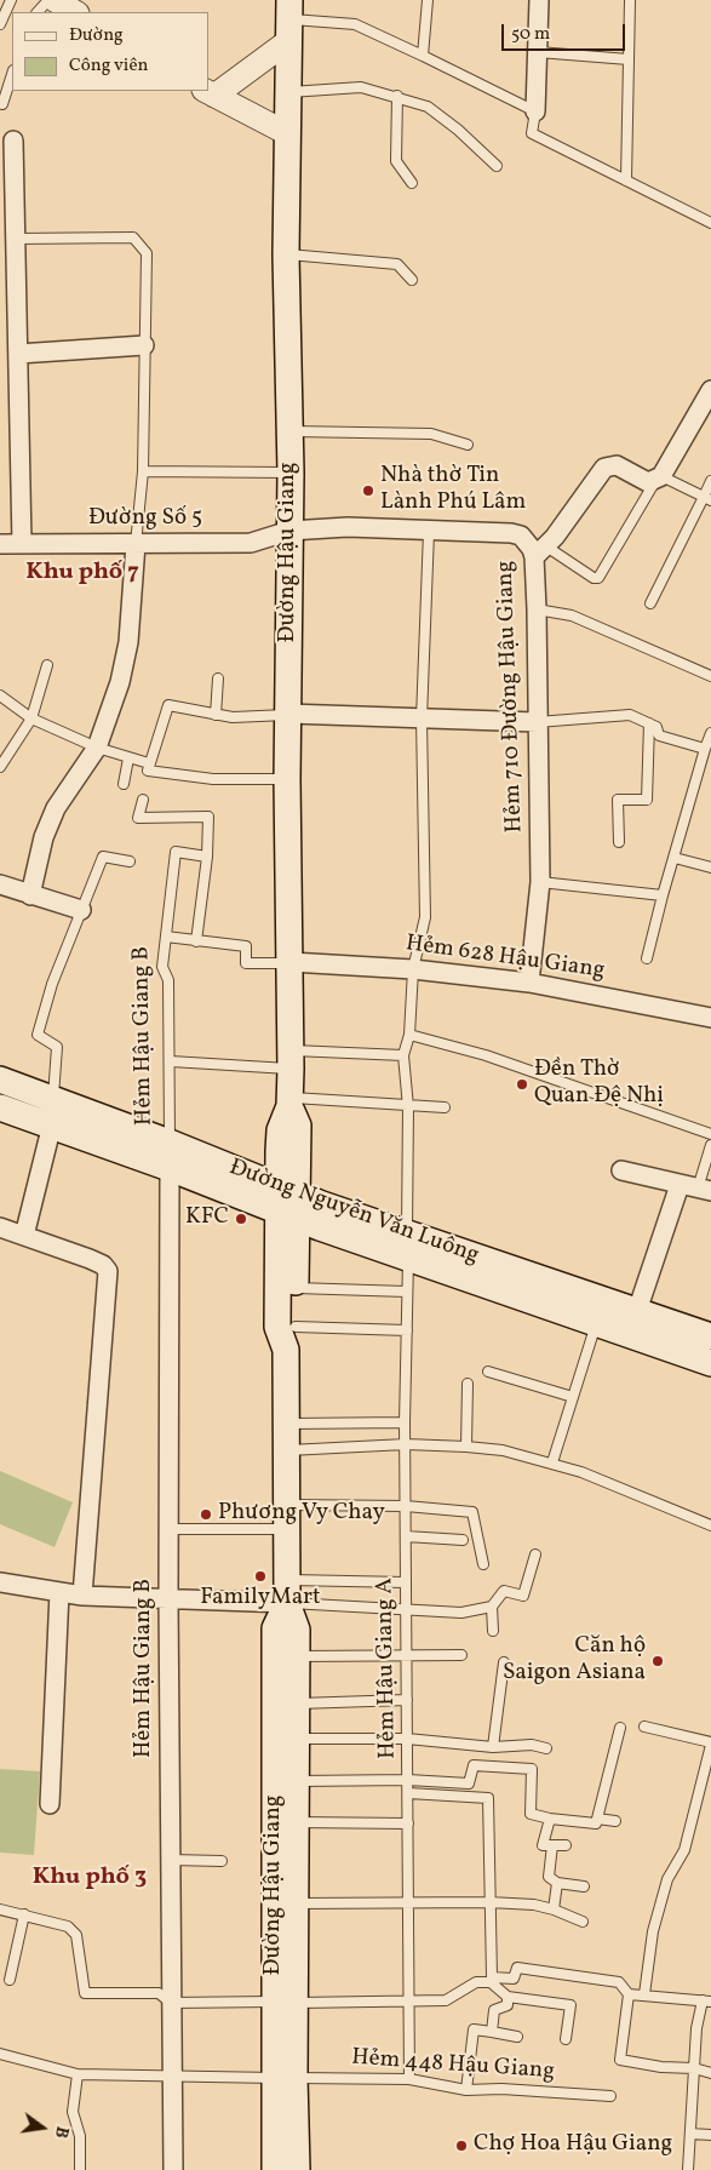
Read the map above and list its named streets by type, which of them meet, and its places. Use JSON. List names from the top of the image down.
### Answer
{
  "streets": {
    "main road": ["Đường Hậu Giang", "Đường Nguyễn Văn Luông"],
    "street": [
      "Đường Số 5",
      "Hẻm 710 Đường Hậu Giang",
      "Hẻm 628 Hậu Giang",
      "Hẻm Hậu Giang B"
    ],
    "lane": ["Hẻm Hậu Giang A", "Hẻm 448 Hậu Giang"]
  },
  "crossings": [
    ["Đường Số 5", "Đường Hậu Giang"],
    ["Đường Số 5", "Hẻm 710 Đường Hậu Giang"],
    ["Đường Hậu Giang", "Hẻm 710 Đường Hậu Giang"],
    ["Đường Hậu Giang", "Hẻm 628 Hậu Giang"],
    ["Đường Hậu Giang", "Đường Nguyễn Văn Luông"],
    ["Đường Hậu Giang", "Hẻm 448 Hậu Giang"],
    ["Hẻm 710 Đường Hậu Giang", "Hẻm 628 Hậu Giang"],
    ["Hẻm Hậu Giang B", "Đường Nguyễn Văn Luông"],
    ["Hẻm Hậu Giang B", "Hẻm 448 Hậu Giang"],
    ["Đường Nguyễn Văn Luông", "Hẻm Hậu Giang A"],
    ["Hẻm Hậu Giang A", "Hẻm 448 Hậu Giang"]
  ],
  "districts": ["Khu phố 7", "Khu phố 3"],
  "places": [
    "Nhà thờ Tin Lành Phú Lâm",
    "Đền Thờ Quan Đệ Nhị",
    "KFC",
    "Phương Vy Chay",
    "FamilyMart",
    "Căn hộ Saigon Asiana",
    "Chợ Hoa Hậu Giang"
  ],
  "legend": ["Đường", "Công viên"],
  "scale_bar": "50 m",
  "north": "right"
}
